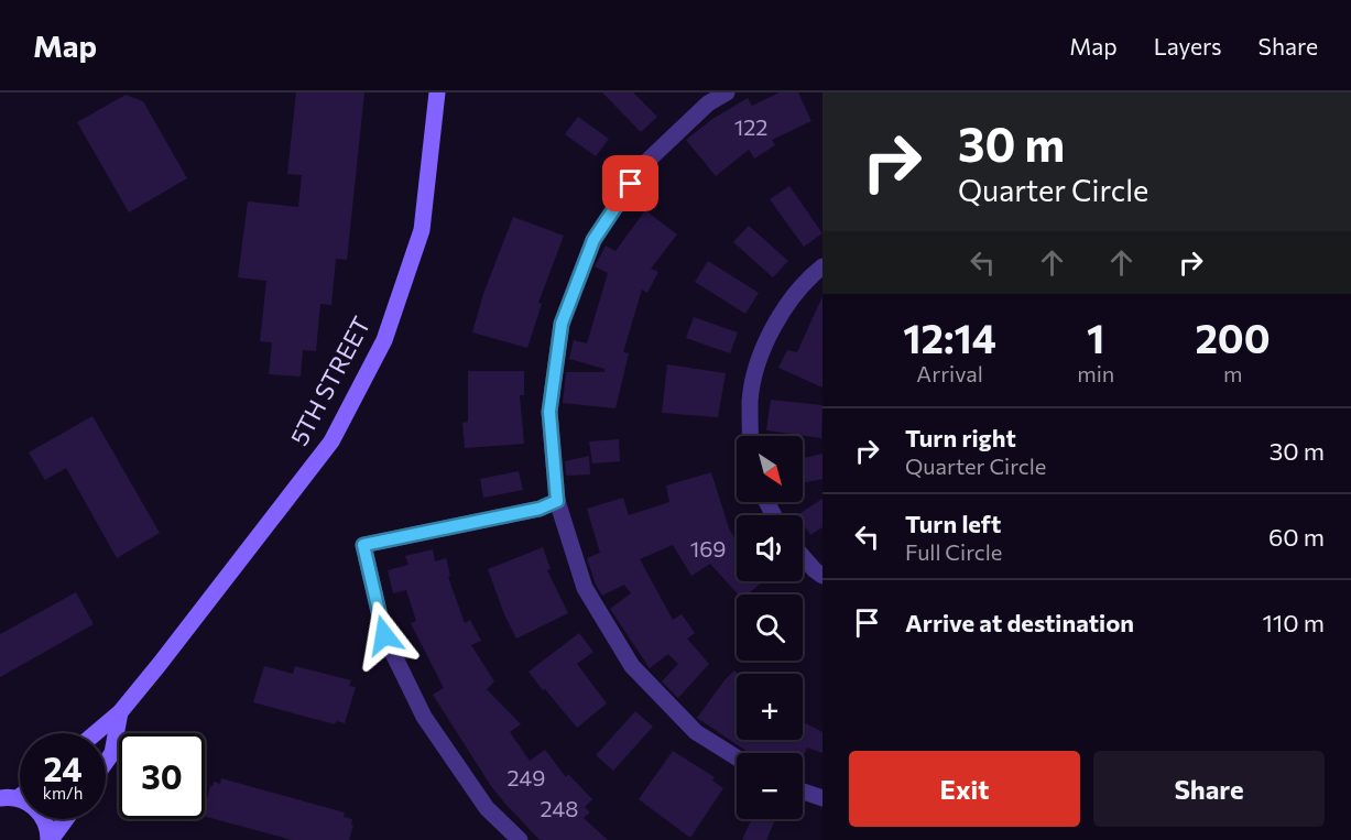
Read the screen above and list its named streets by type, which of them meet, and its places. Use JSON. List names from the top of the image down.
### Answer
{
  "streets": {
    "main road": ["5TH STREET"]
  },
  "house_numbers": [
    "122",
    "169",
    "249",
    "248"
  ],
  "north": "bottom right",
  "page": {
    "header": "Map",
    "nav": ["Map", "Layers", "Share"],
    "turn": ["30 m", "Quarter Circle"],
    "eta": [
      "12:14",
      "Arrival",
      "1",
      "min",
      "200",
      "m"
    ],
    "list": [
      {
        "name": "Turn right",
        "note": "Quarter Circle",
        "value": "30 m"
      },
      {
        "name": "Turn left",
        "note": "Full Circle",
        "value": "60 m"
      },
      {
        "name": "Arrive at destination",
        "value": "110 m"
      }
    ],
    "map_buttons": ["+", "−"],
    "speed": "24 km/h",
    "limit": "30",
    "buttons": ["Exit", "Share"]
  }
}
